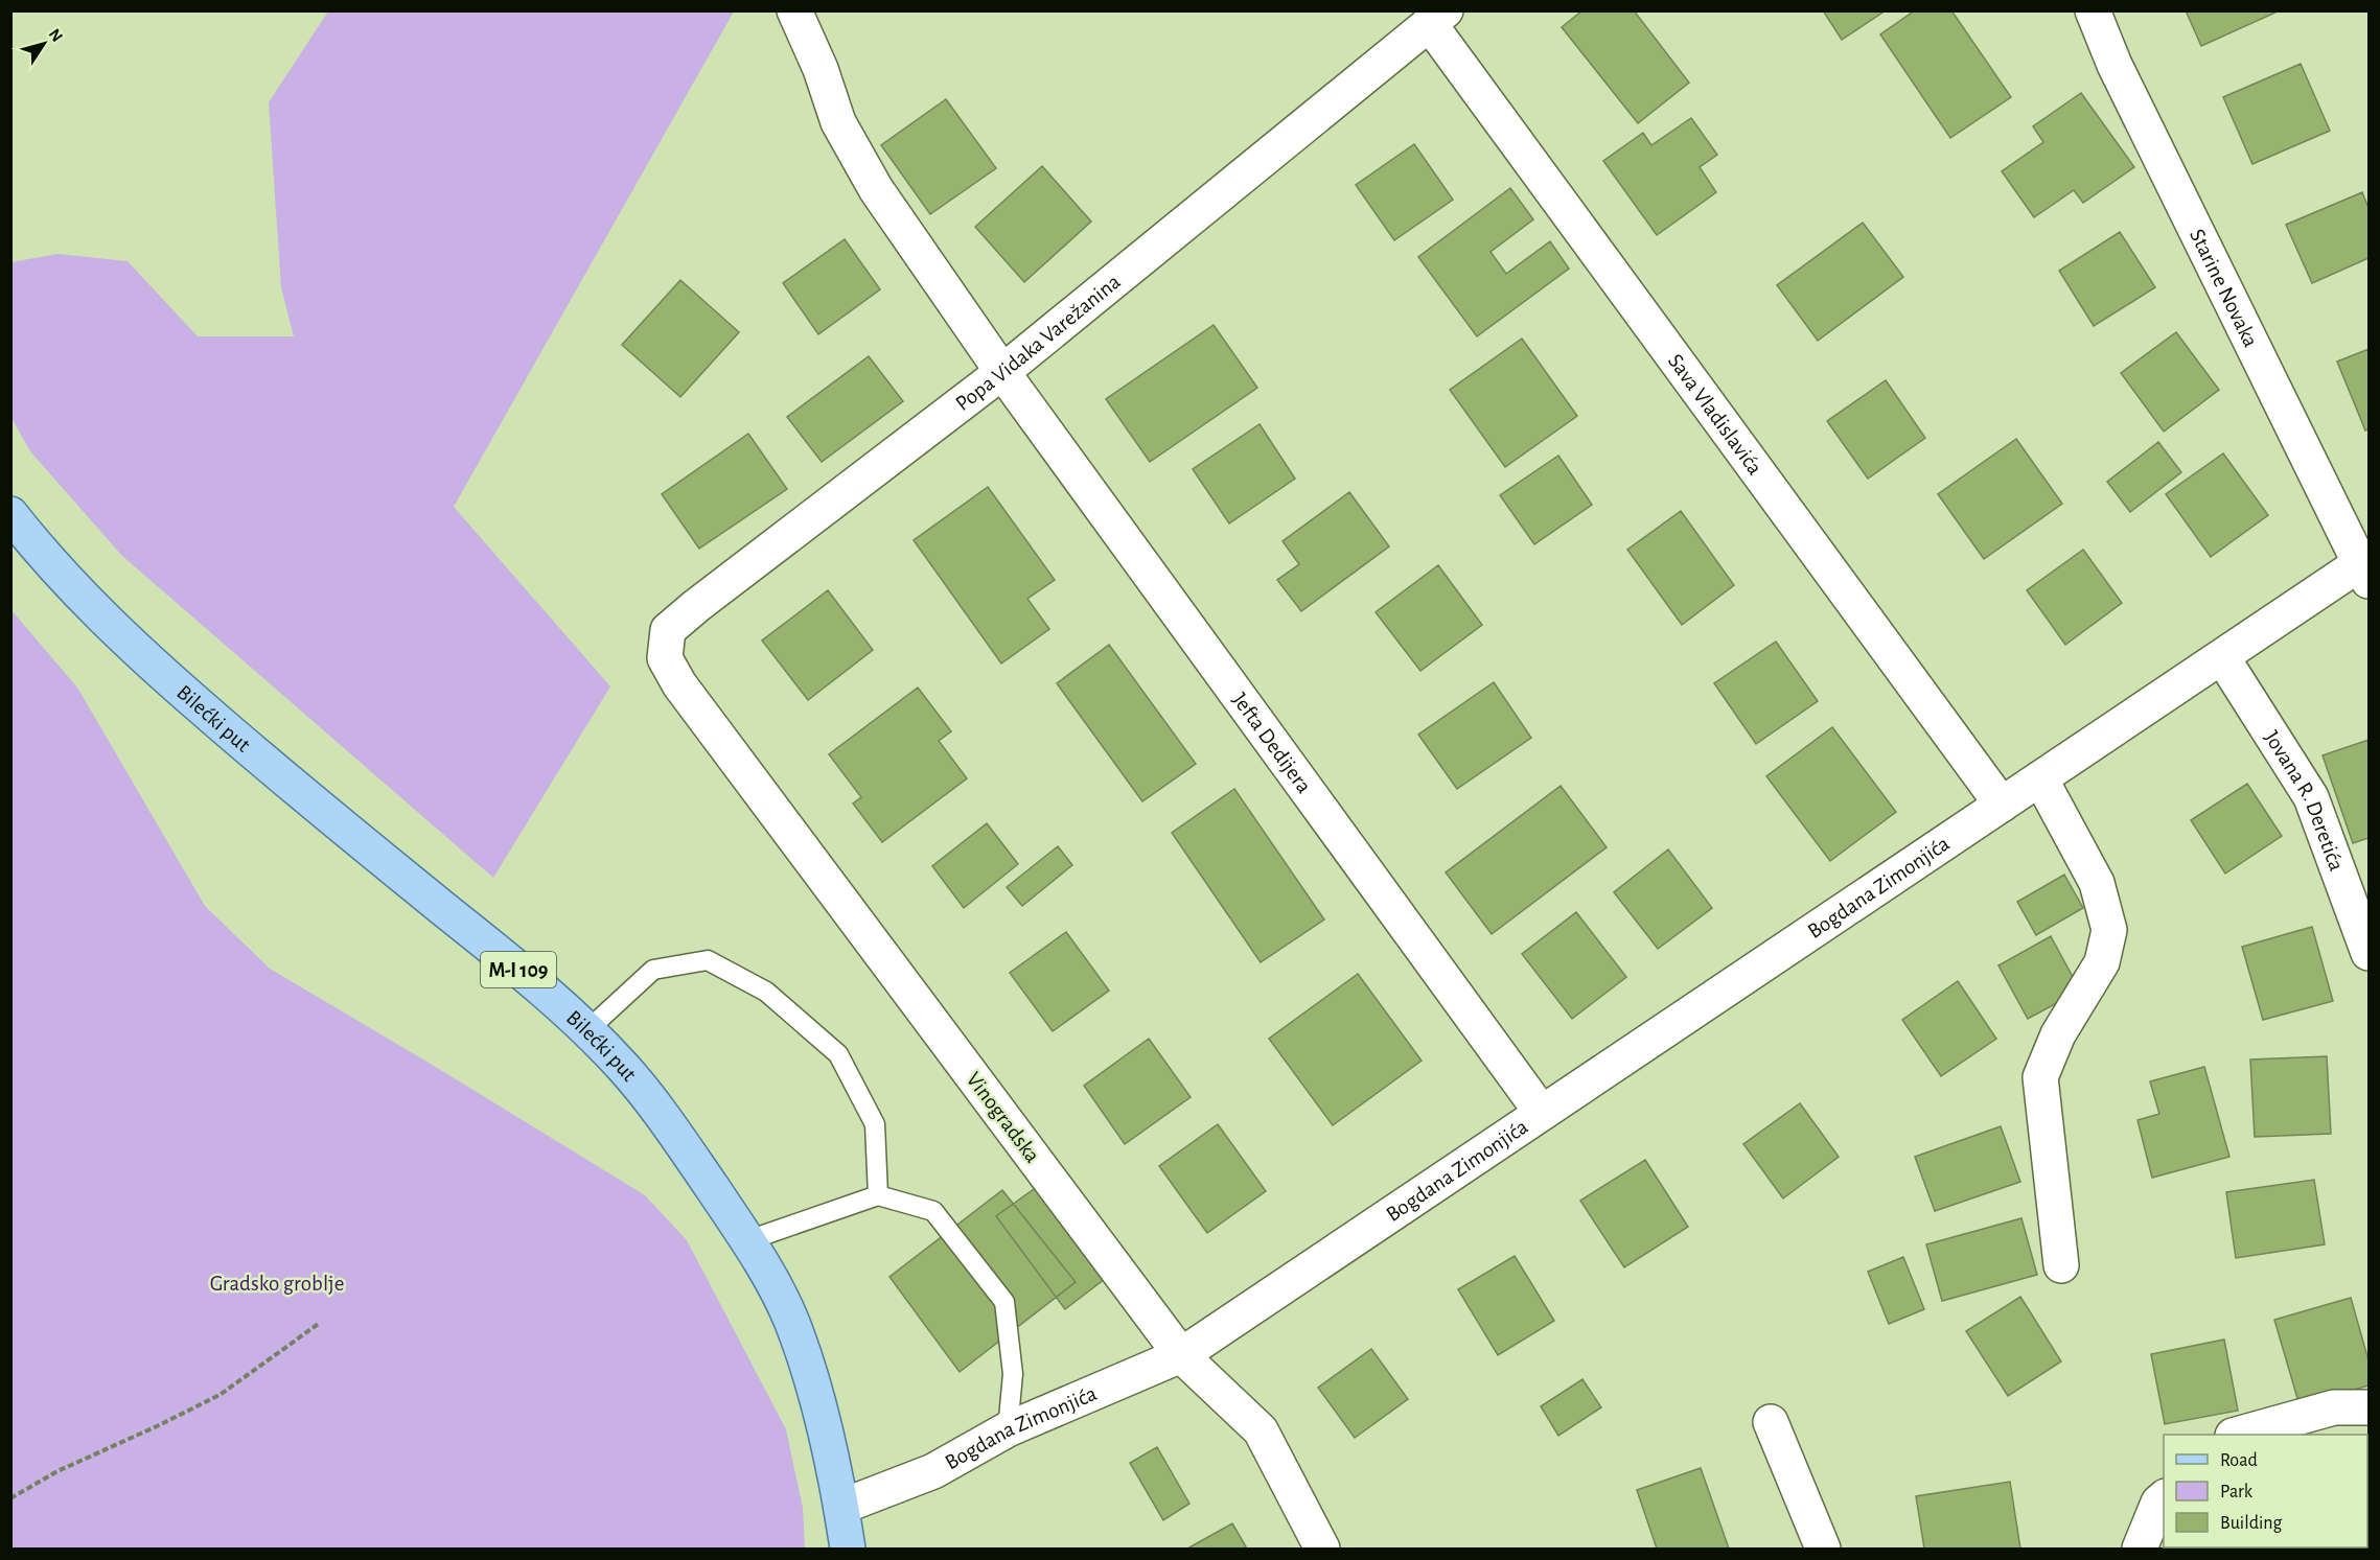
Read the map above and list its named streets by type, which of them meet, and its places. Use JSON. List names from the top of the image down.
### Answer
{
  "streets": {
    "main road": ["Bilećki put", "M-I 109"],
    "street": [
      "Starine Novaka",
      "Popa Vidaka Varežanina",
      "Sava Vladislavića",
      "Jefta Dedijera",
      "Jovana R. Deretića",
      "Bogdana Zimonjića",
      "Vinogradska"
    ]
  },
  "crossings": [
    ["Starine Novaka", "Bogdana Zimonjića"],
    ["Popa Vidaka Varežanina", "Sava Vladislavića"],
    ["Popa Vidaka Varežanina", "Jefta Dedijera"],
    ["Popa Vidaka Varežanina", "Vinogradska"],
    ["Sava Vladislavića", "Bogdana Zimonjića"],
    ["Bilećki put", "Bogdana Zimonjića"],
    ["Jefta Dedijera", "Bogdana Zimonjića"],
    ["Jovana R. Deretića", "Bogdana Zimonjića"],
    ["Bogdana Zimonjića", "Vinogradska"]
  ],
  "parks": ["Gradsko groblje"],
  "legend": ["Road", "Park", "Building"],
  "north": "top right"
}
